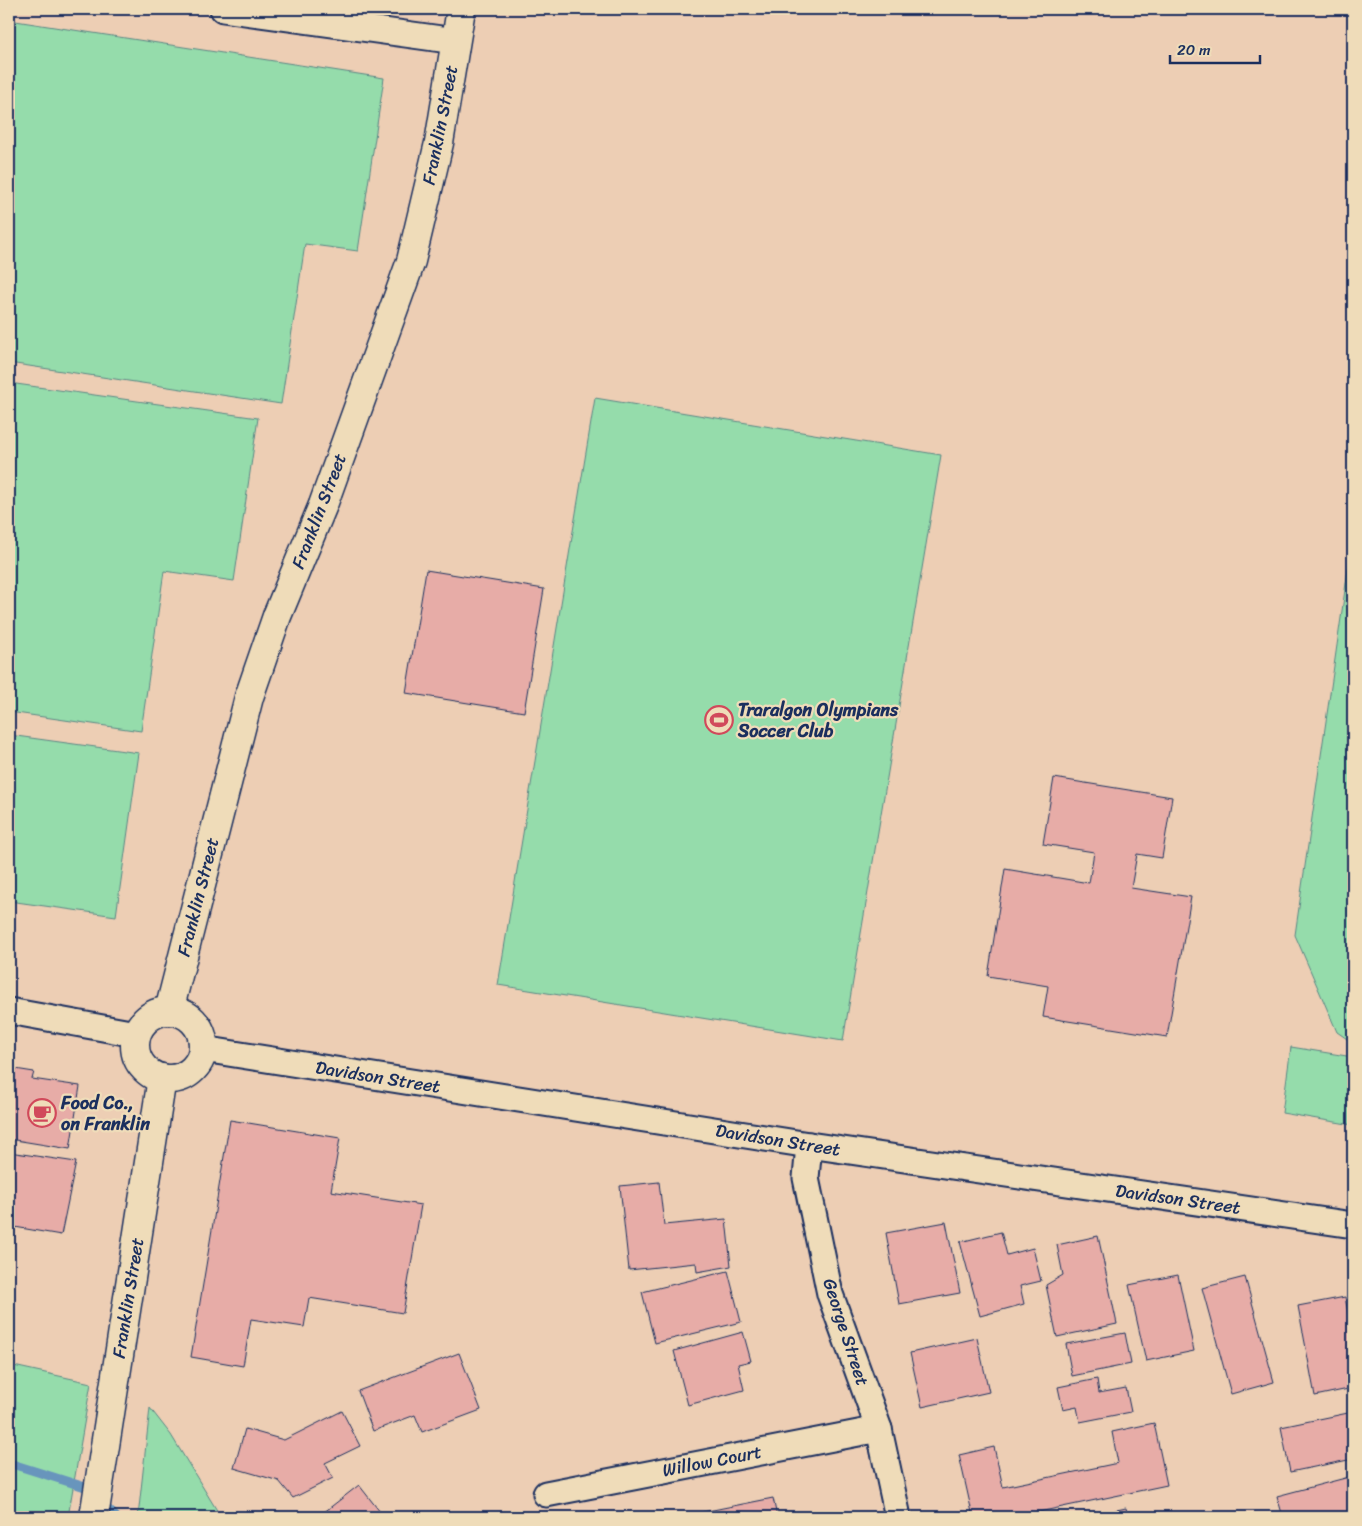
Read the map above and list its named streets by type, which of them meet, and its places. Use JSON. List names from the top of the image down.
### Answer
{
  "streets": {
    "street": [
      "Franklin Street",
      "Davidson Street",
      "George Street",
      "Willow Court"
    ]
  },
  "crossings": [
    ["Franklin Street", "Davidson Street"],
    ["Davidson Street", "George Street"],
    ["George Street", "Willow Court"]
  ],
  "places": {
    "sports": ["Traralgon Olympians Soccer Club"],
    "cafe": ["Food Co., on Franklin"]
  },
  "scale_bar": "20 m"
}
